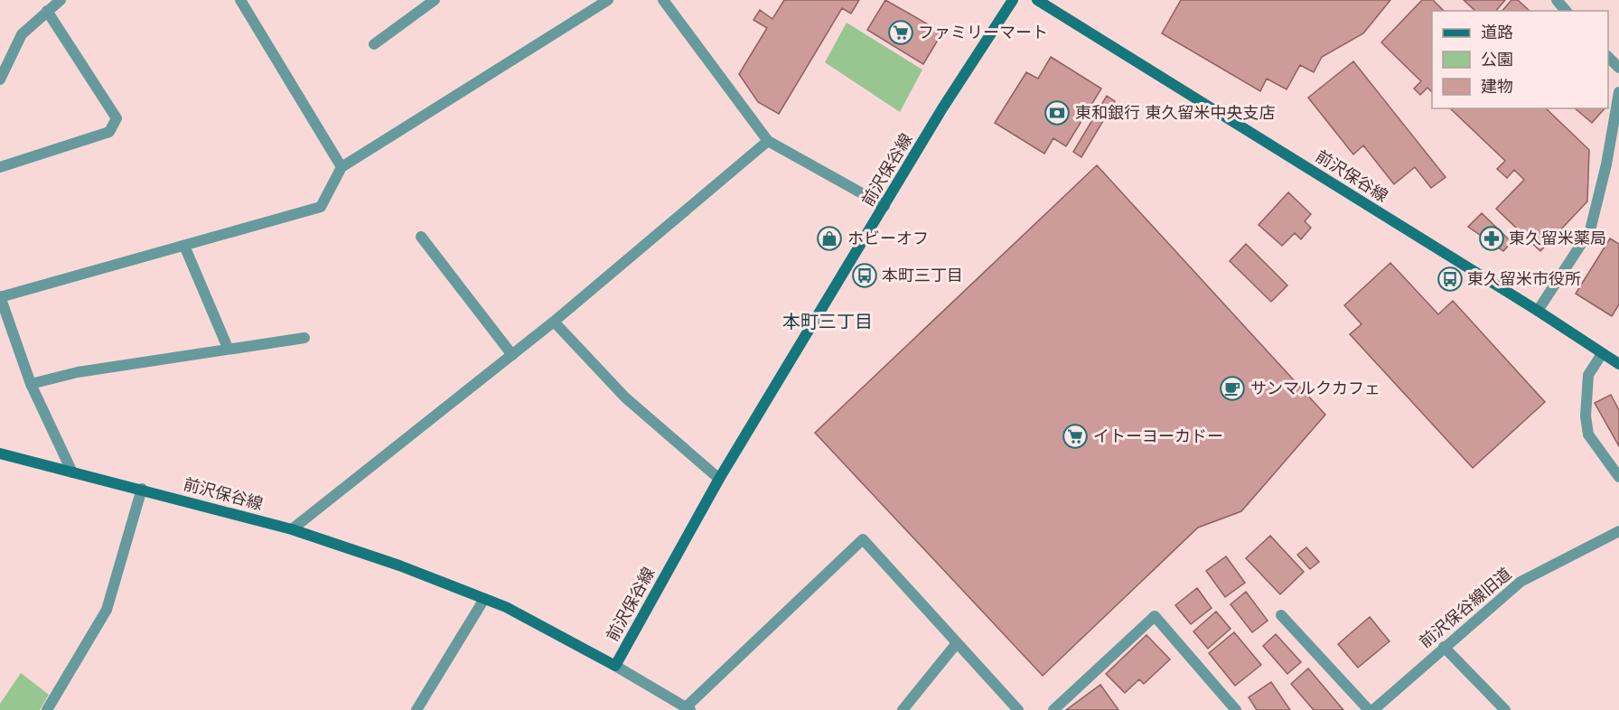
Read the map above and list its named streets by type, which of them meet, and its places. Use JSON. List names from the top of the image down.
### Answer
{
  "streets": {
    "main road": ["前沢保谷線"],
    "street": ["前沢保谷線旧道"]
  },
  "districts": ["本町三丁目"],
  "places": {
    "supermarket": ["ファミリーマート", "イトーヨーカドー"],
    "bank": ["東和銀行 東久留米中央支店"],
    "shop": ["ホビーオフ"],
    "pharmacy": ["東久留米薬局"],
    "bus stop": ["本町三丁目", "東久留米市役所"],
    "cafe": ["サンマルクカフェ"]
  },
  "legend": ["道路", "公園", "建物"]
}
